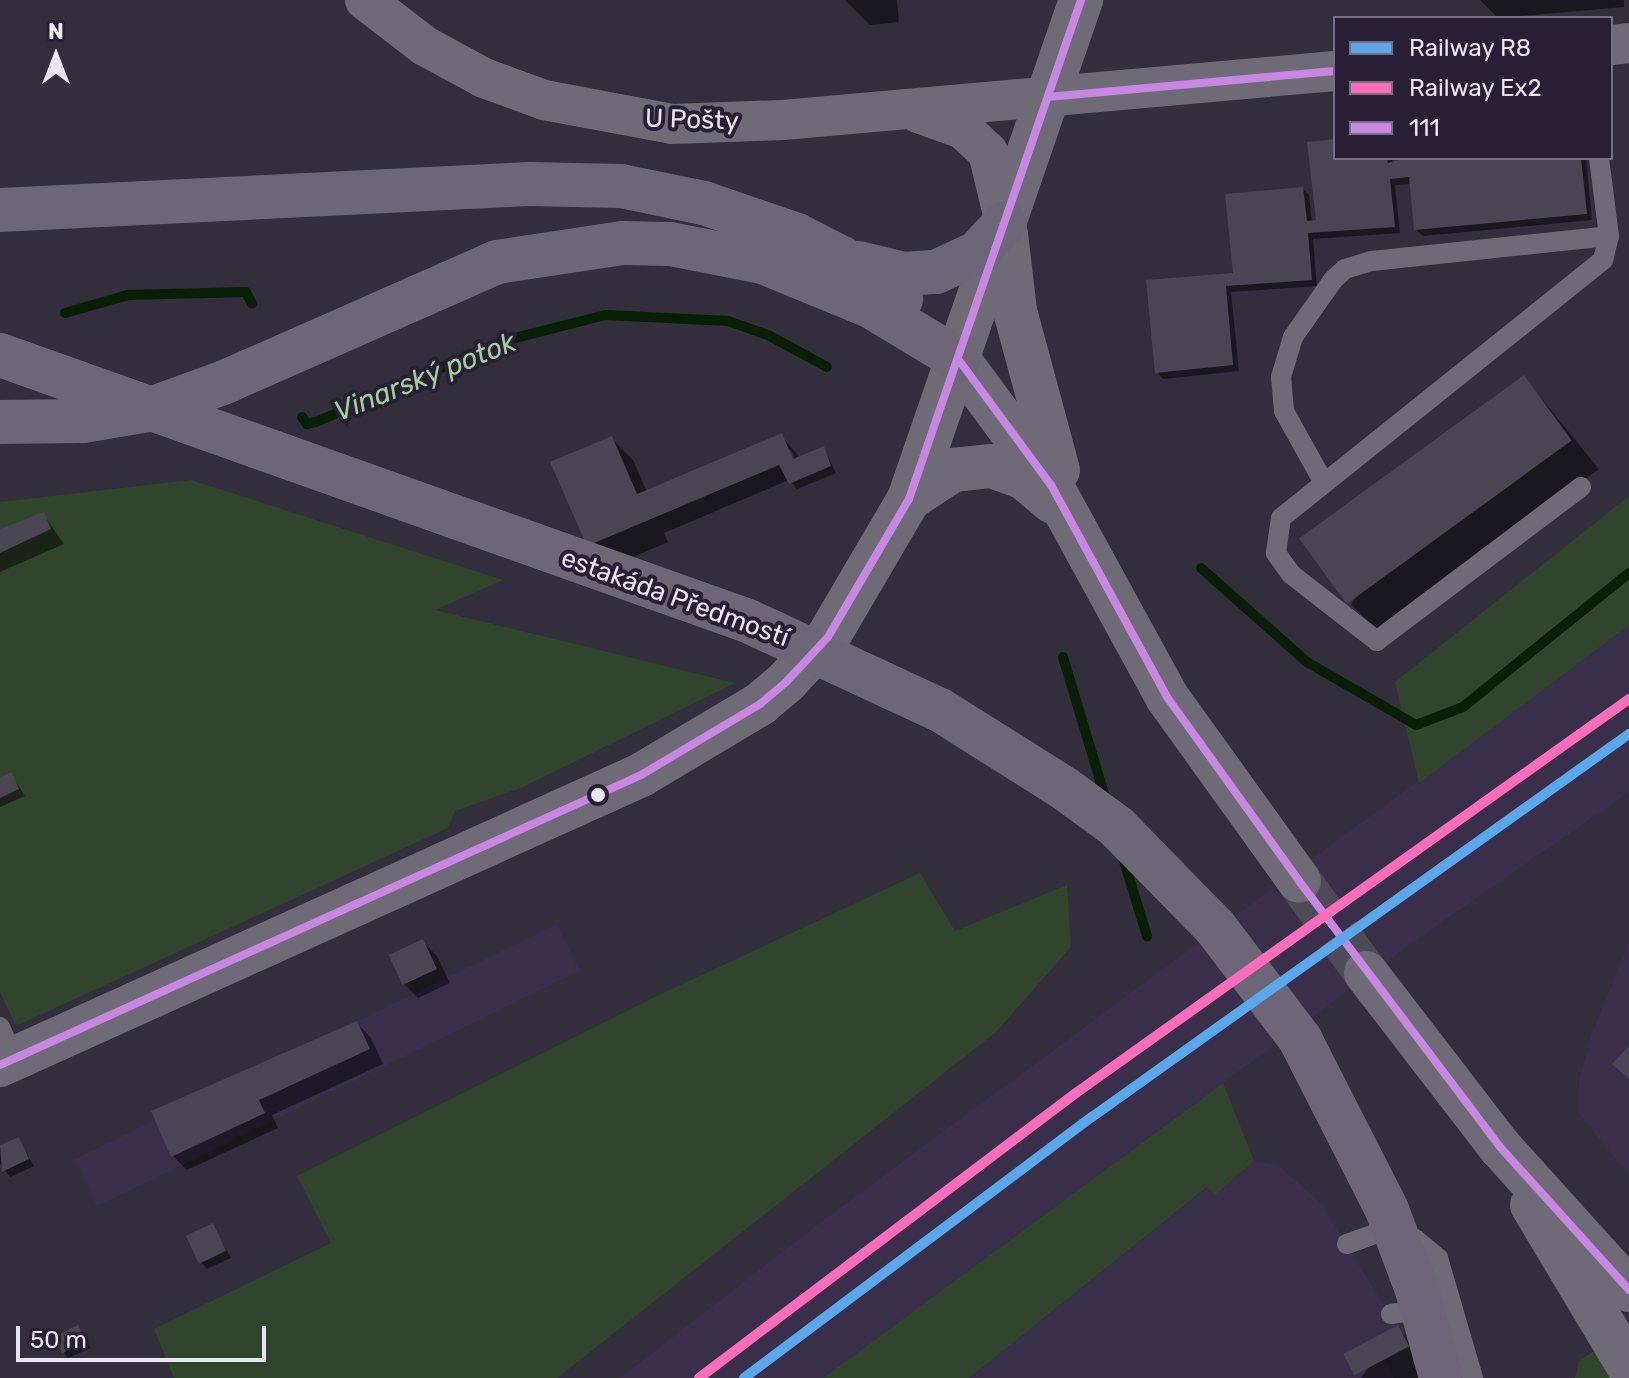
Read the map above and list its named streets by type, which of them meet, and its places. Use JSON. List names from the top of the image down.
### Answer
{
  "streets": {
    "main road": ["estakáda Předmostí"],
    "street": ["U Pošty"]
  },
  "water": ["Vinarský potok"],
  "lines": ["transit line 111", "rail line Ex2", "rail line R8"],
  "legend": ["Railway R8", "Railway Ex2", "111"],
  "scale_bar": "50 m",
  "north": "top"
}
